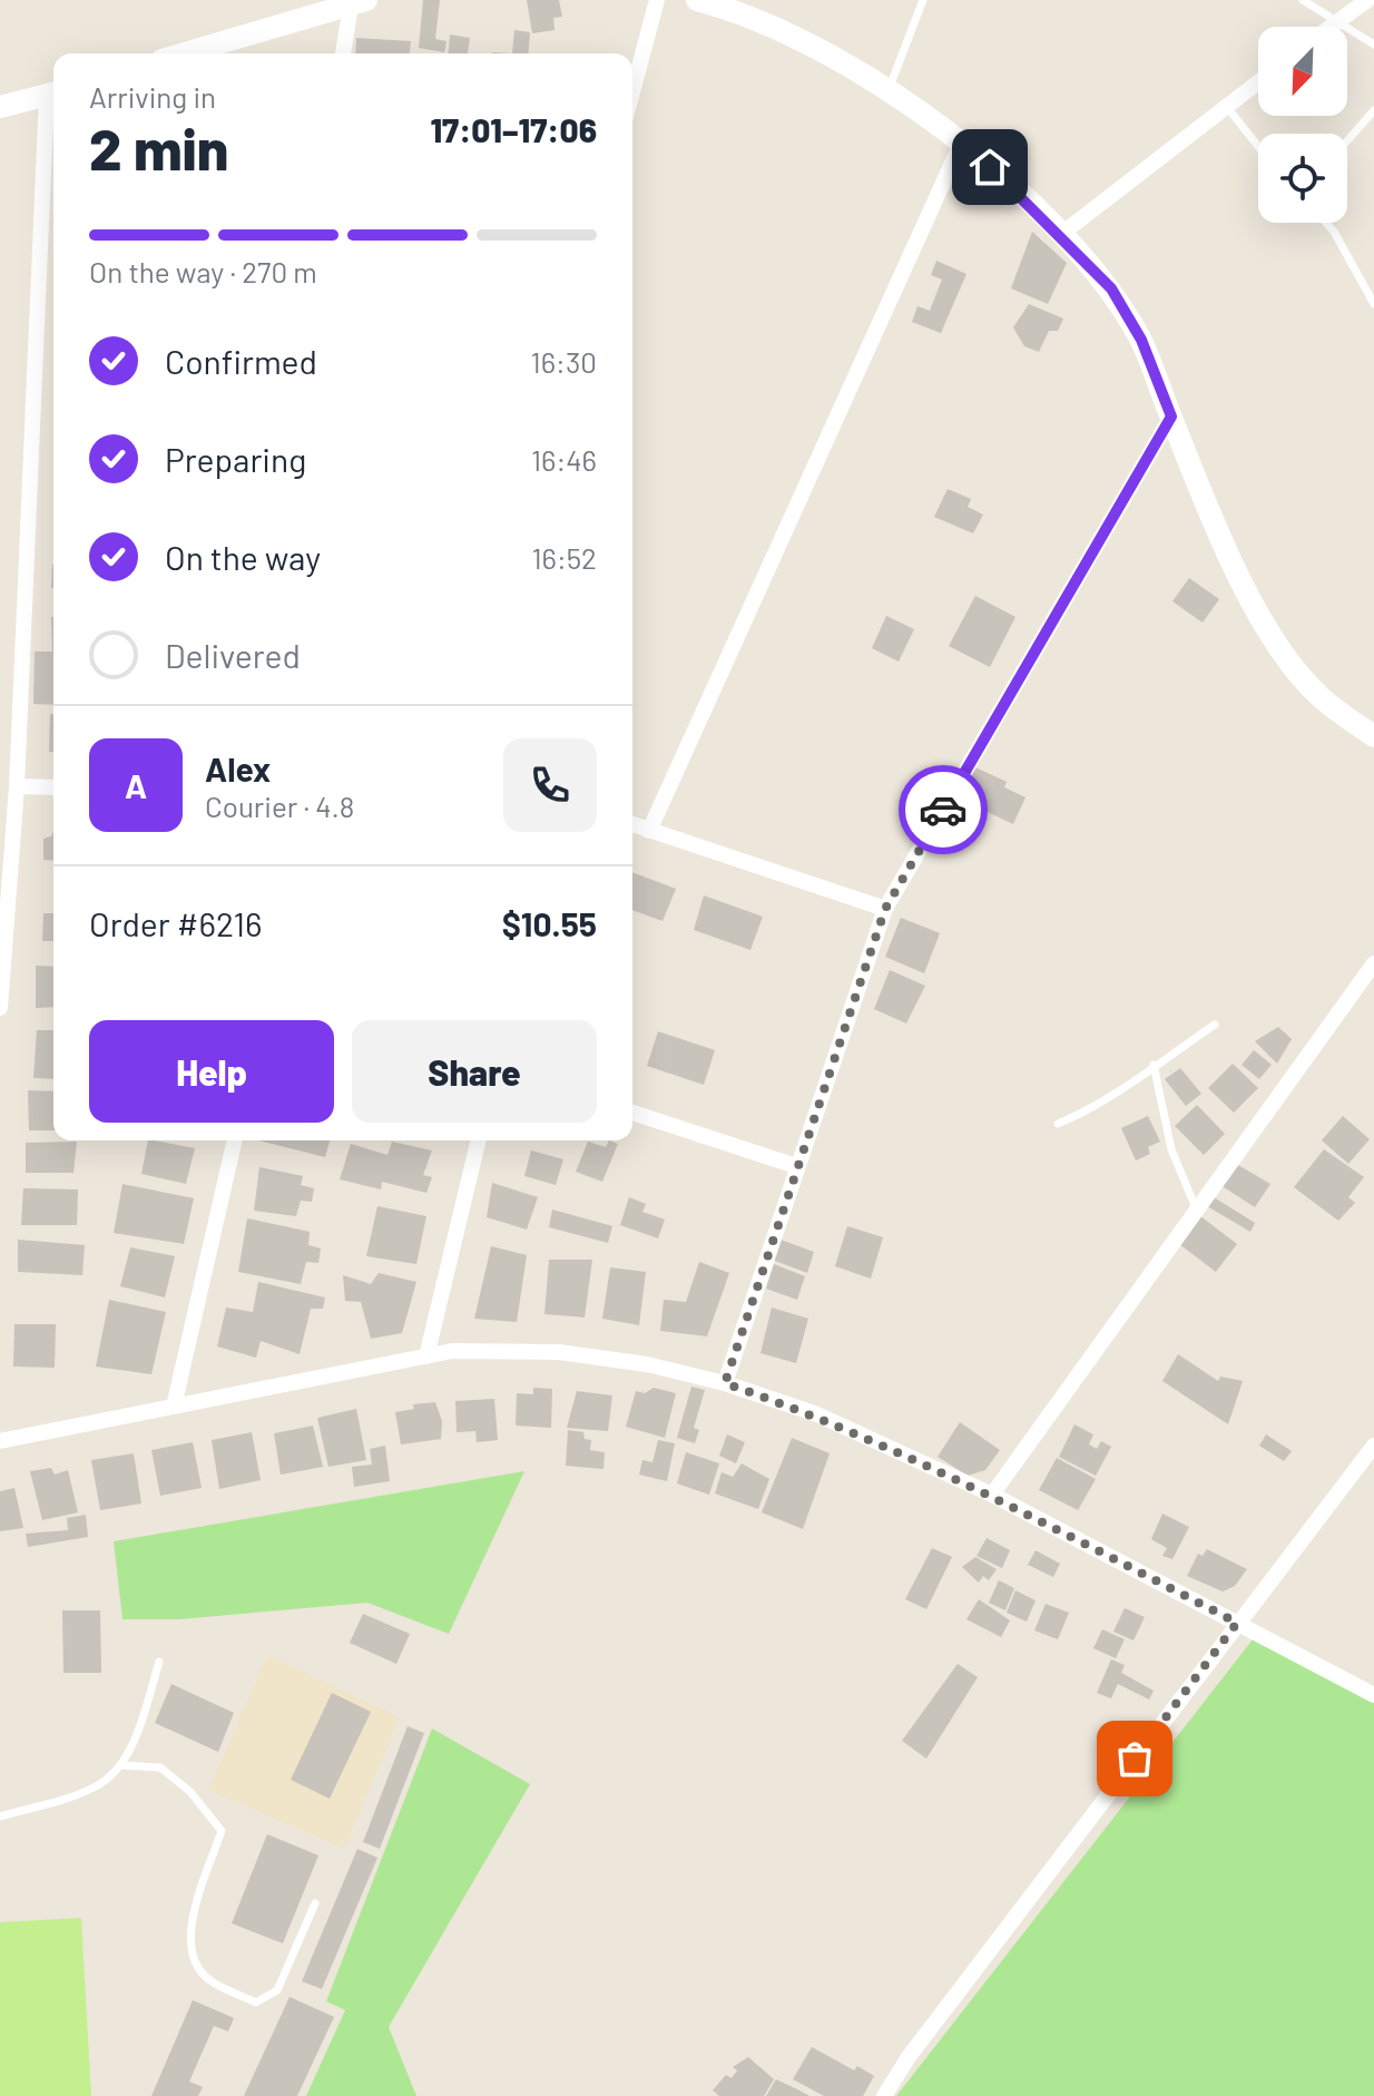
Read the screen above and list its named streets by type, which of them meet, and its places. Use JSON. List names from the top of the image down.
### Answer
{
  "north": "bottom left",
  "page": {
    "heading": ["2 min", "Arriving in", "17:01–17:06"],
    "panel": [
      "Alex",
      "Courier · 4.8",
      "Order #6216",
      "$10.55"
    ],
    "bar": "On the way · 270 m",
    "list": [
      ["Confirmed", "16:30"],
      ["Preparing", "16:46"],
      ["On the way", "16:52"],
      "Delivered"
    ],
    "round": "A",
    "buttons": ["Help", "Share"]
  }
}
